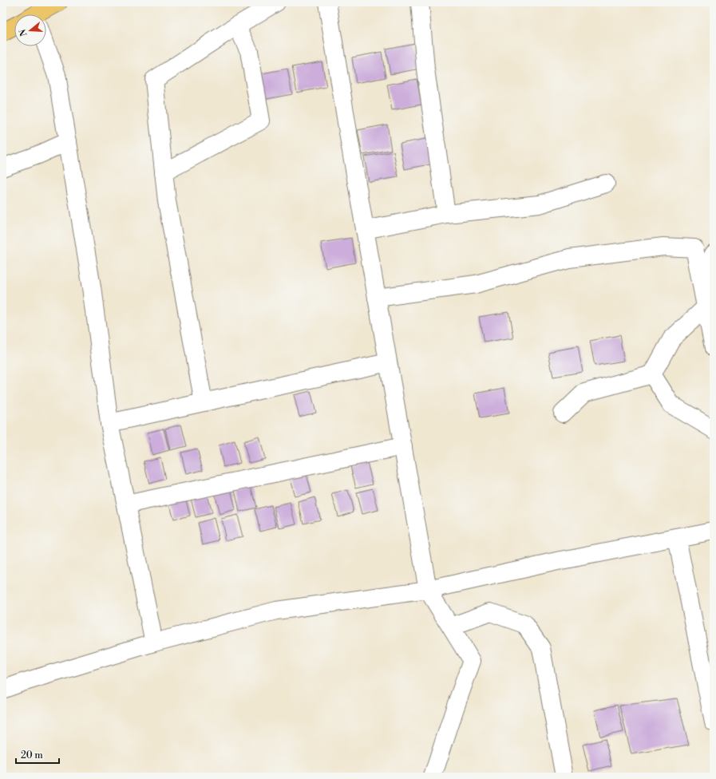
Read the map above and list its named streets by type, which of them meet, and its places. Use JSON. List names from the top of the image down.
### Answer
{
  "scale_bar": "20 m",
  "north": "left"
}
